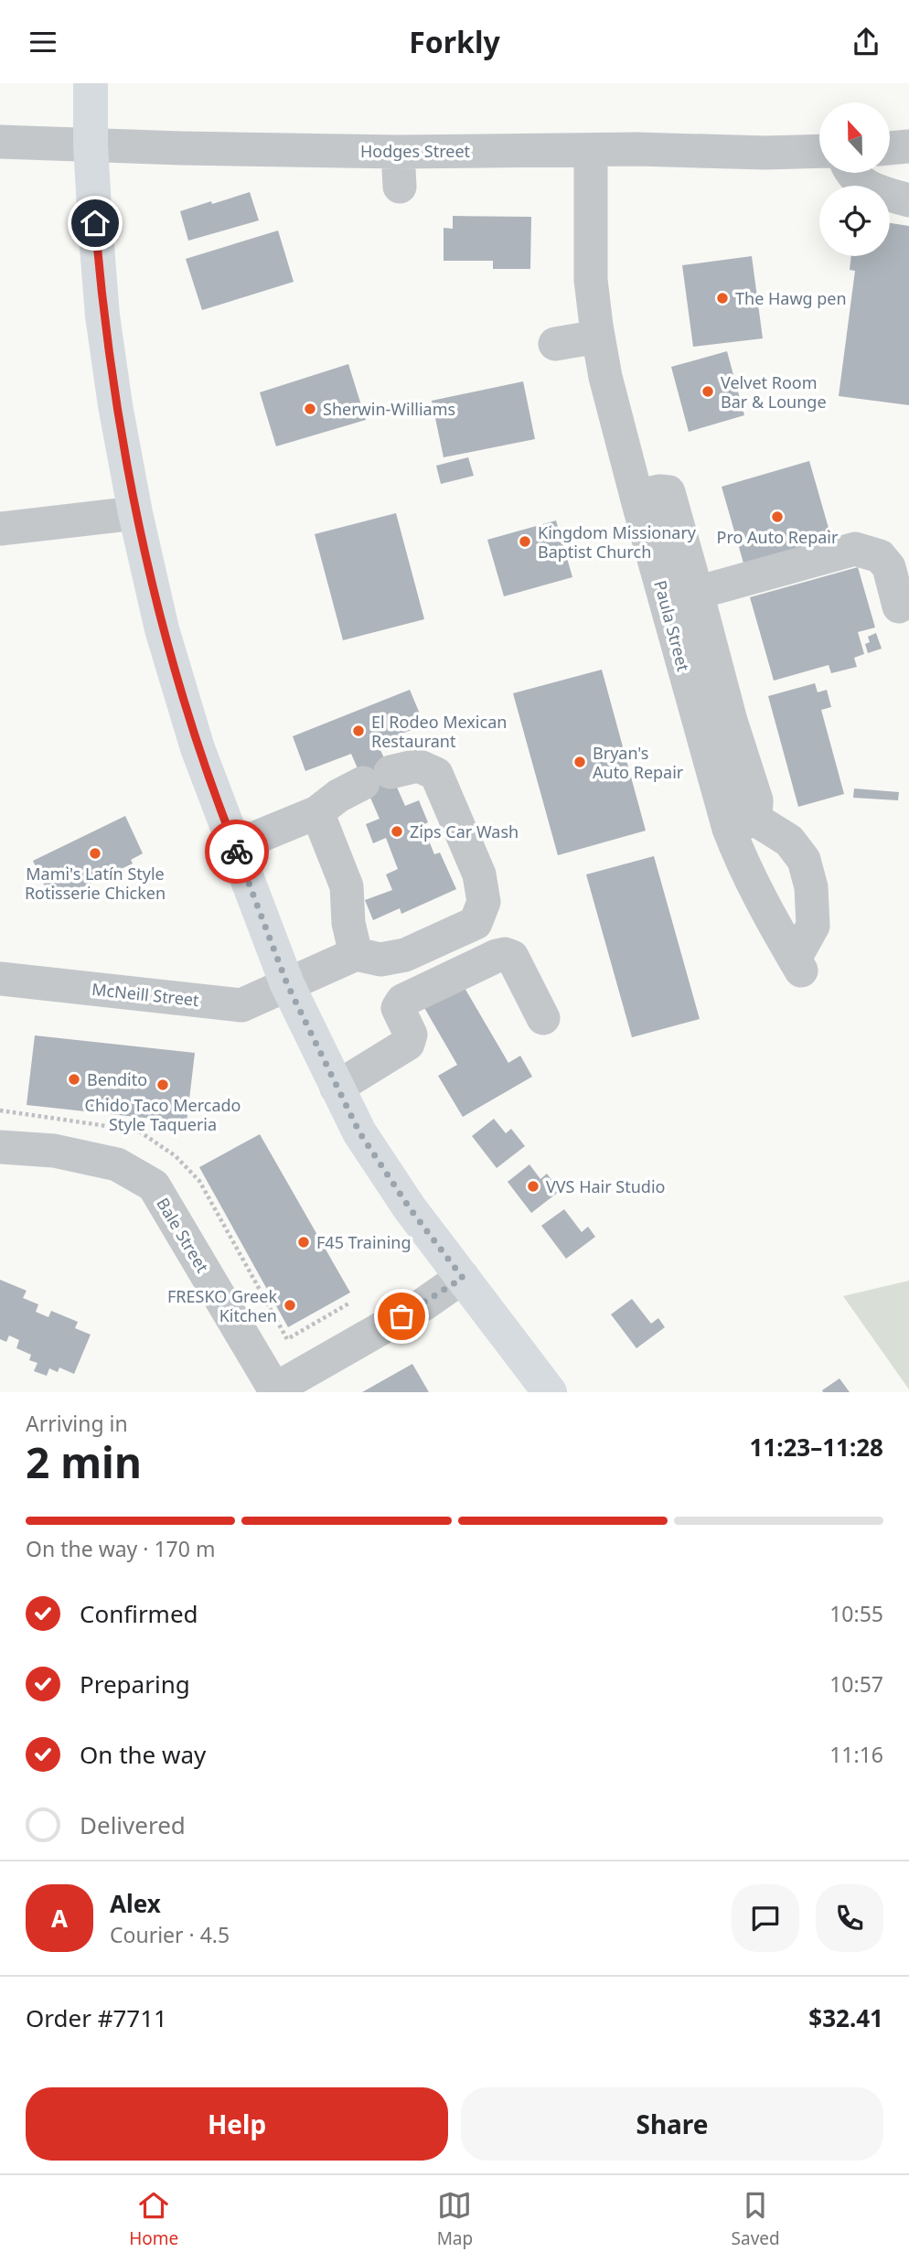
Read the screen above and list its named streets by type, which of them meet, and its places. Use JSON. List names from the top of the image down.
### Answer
{
  "streets": {
    "street": [
      "Hodges Street",
      "Paula Street",
      "McNeill Street",
      "Bale Street"
    ]
  },
  "crossings": [
    ["Hodges Street", "Paula Street"]
  ],
  "places": [
    "The Hawg pen",
    "Velvet Room Bar & Lounge",
    "Sherwin-Williams",
    "Pro Auto Repair",
    "Kingdom Missionary Baptist Church",
    "El Rodeo Mexican Restaurant",
    "Bryan's Auto Repair",
    "Zips Car Wash",
    "Mami's Latín Style Rotisserie Chicken",
    "Bendito",
    "Chido Taco Mercado Style Taqueria",
    "VVS Hair Studio",
    "F45 Training",
    "FRESKO Greek Kitchen"
  ],
  "north": "top",
  "page": {
    "header": "Forkly",
    "heading": ["2 min", "Arriving in", "11:23–11:28"],
    "panel": [
      "Alex",
      "Courier · 4.5",
      "Order #7711",
      "$32.41"
    ],
    "bar": "On the way · 170 m",
    "list": [
      ["Confirmed", "10:55"],
      ["Preparing", "10:57"],
      ["On the way", "11:16"],
      "Delivered"
    ],
    "round": "A",
    "buttons": ["Help", "Share"],
    "tabs": ["Home", "Map", "Saved"]
  }
}
